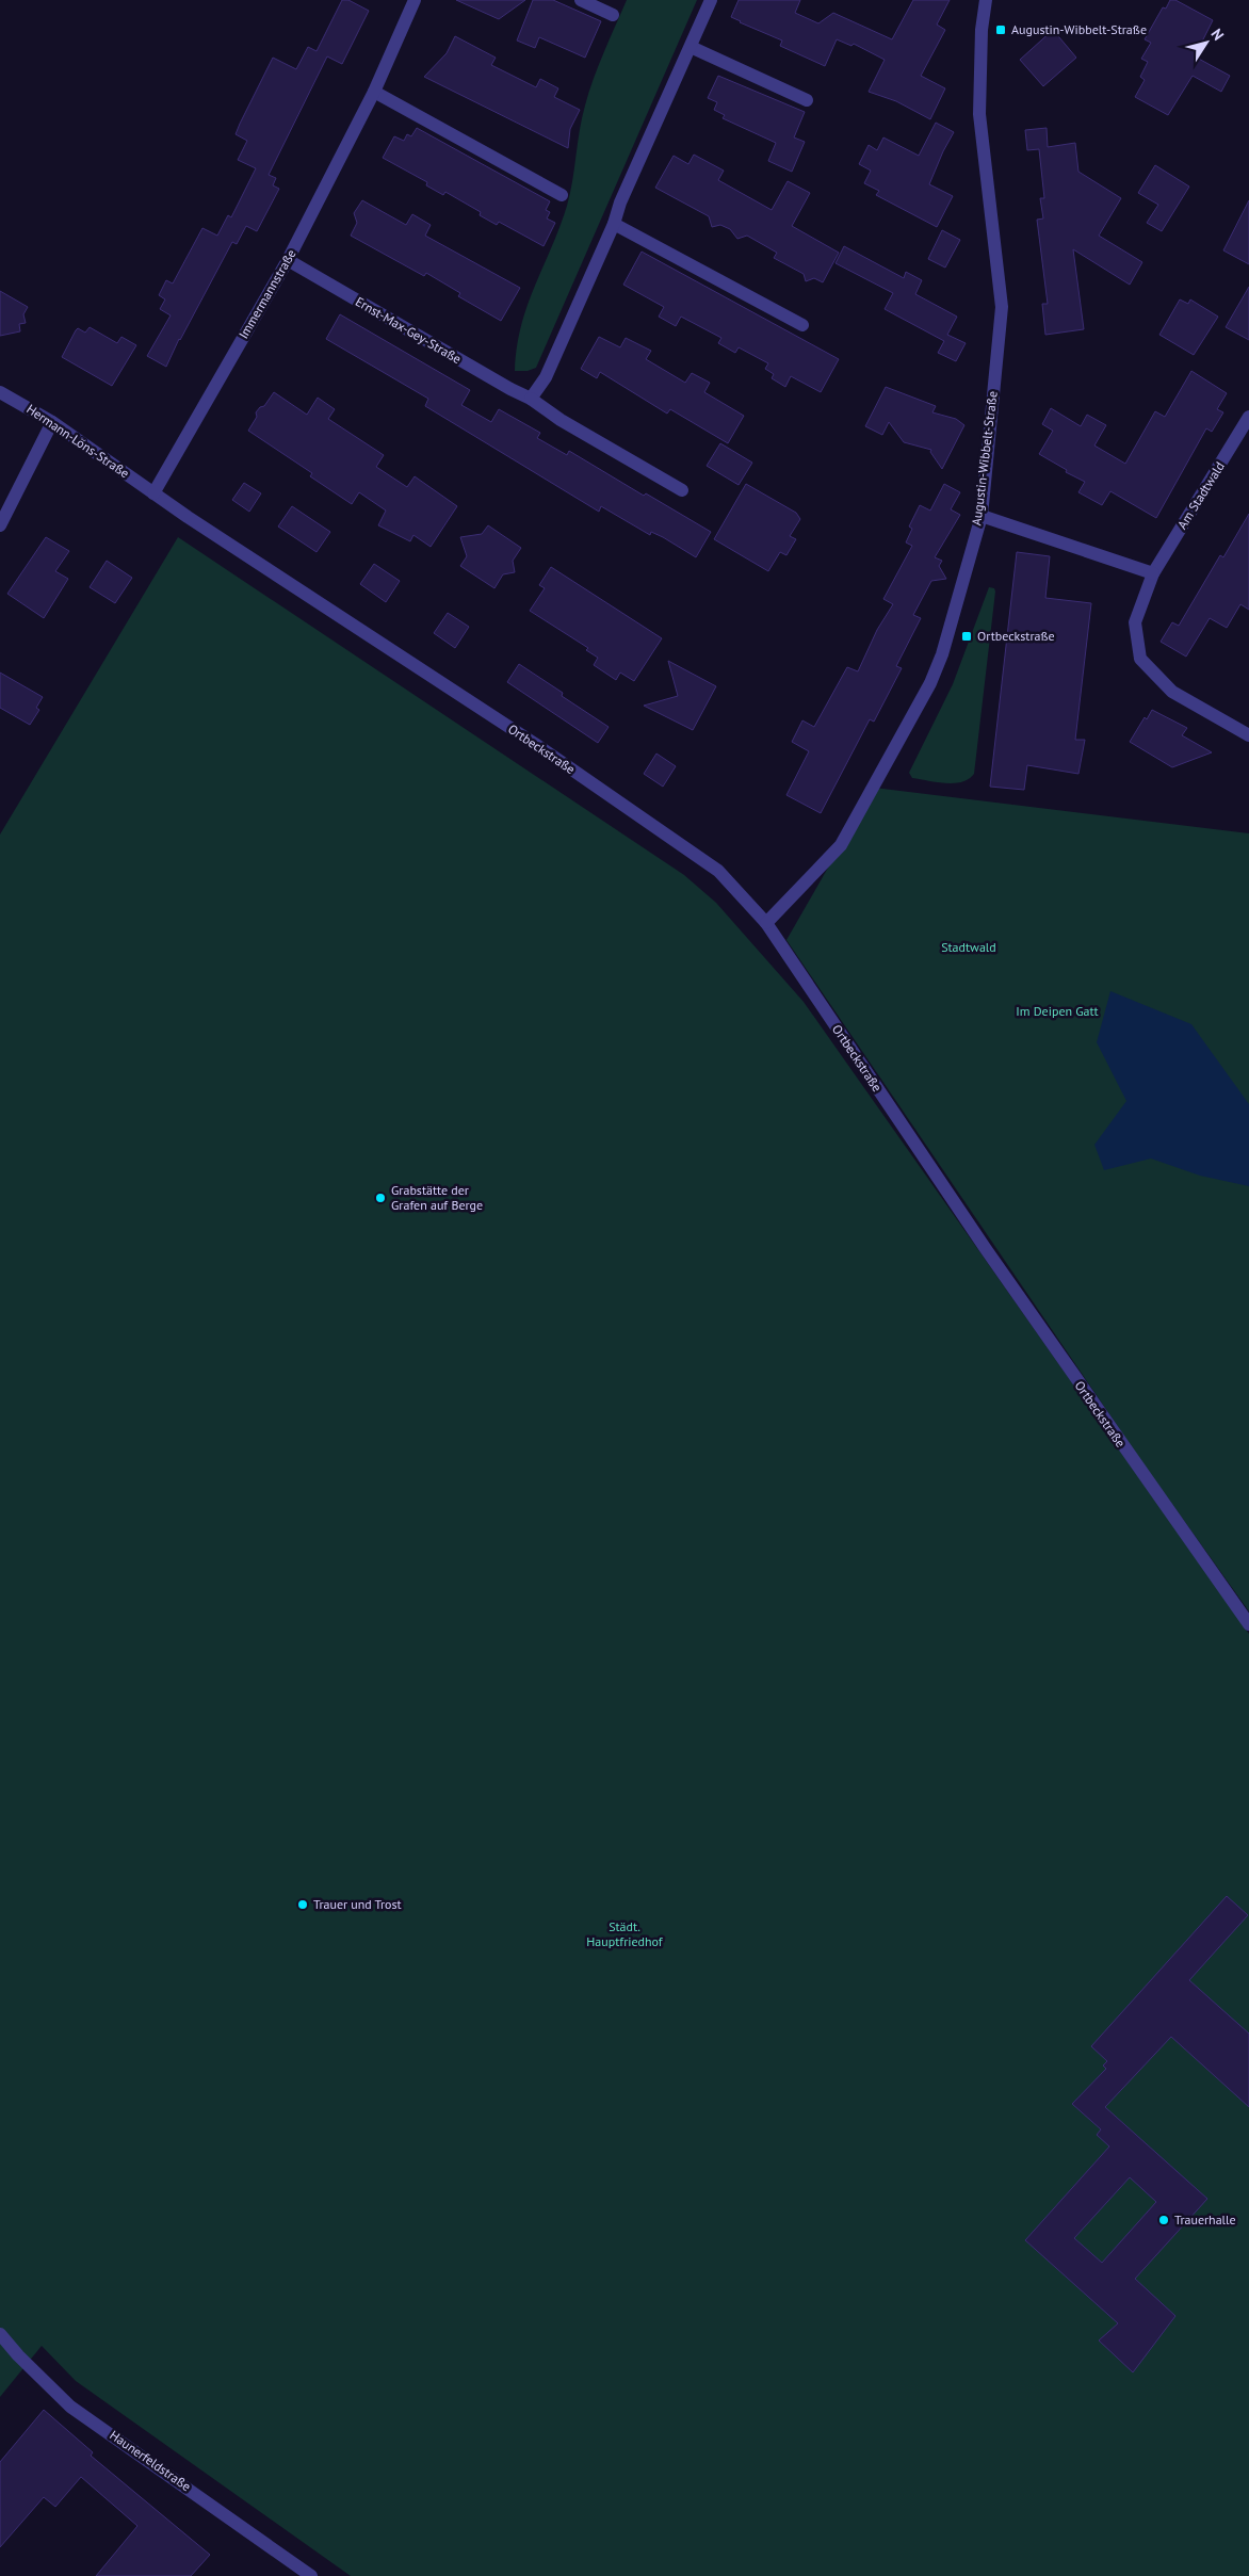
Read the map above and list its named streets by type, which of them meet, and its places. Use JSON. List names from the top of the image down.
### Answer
{
  "streets": {
    "street": [
      "Immermannstraße",
      "Ernst-Max-Gey-Straße",
      "Hermann-Löns-Straße",
      "Augustin-Wibbelt-Straße",
      "Am Stadtwald",
      "Ortbeckstraße",
      "Haunerfeldstraße"
    ]
  },
  "crossings": [
    ["Immermannstraße", "Ernst-Max-Gey-Straße"],
    ["Immermannstraße", "Hermann-Löns-Straße"],
    ["Immermannstraße", "Ortbeckstraße"],
    ["Hermann-Löns-Straße", "Ortbeckstraße"],
    ["Augustin-Wibbelt-Straße", "Ortbeckstraße"]
  ],
  "parks": ["Stadtwald", "Im Deipen Gatt", "Städt. Hauptfriedhof"],
  "places": {
    "transit": ["Augustin-Wibbelt-Straße", "Ortbeckstraße"],
    "other": ["Grabstätte der Grafen auf Berge", "Trauer und Trost", "Trauerhalle"]
  },
  "north": "top right"
}
